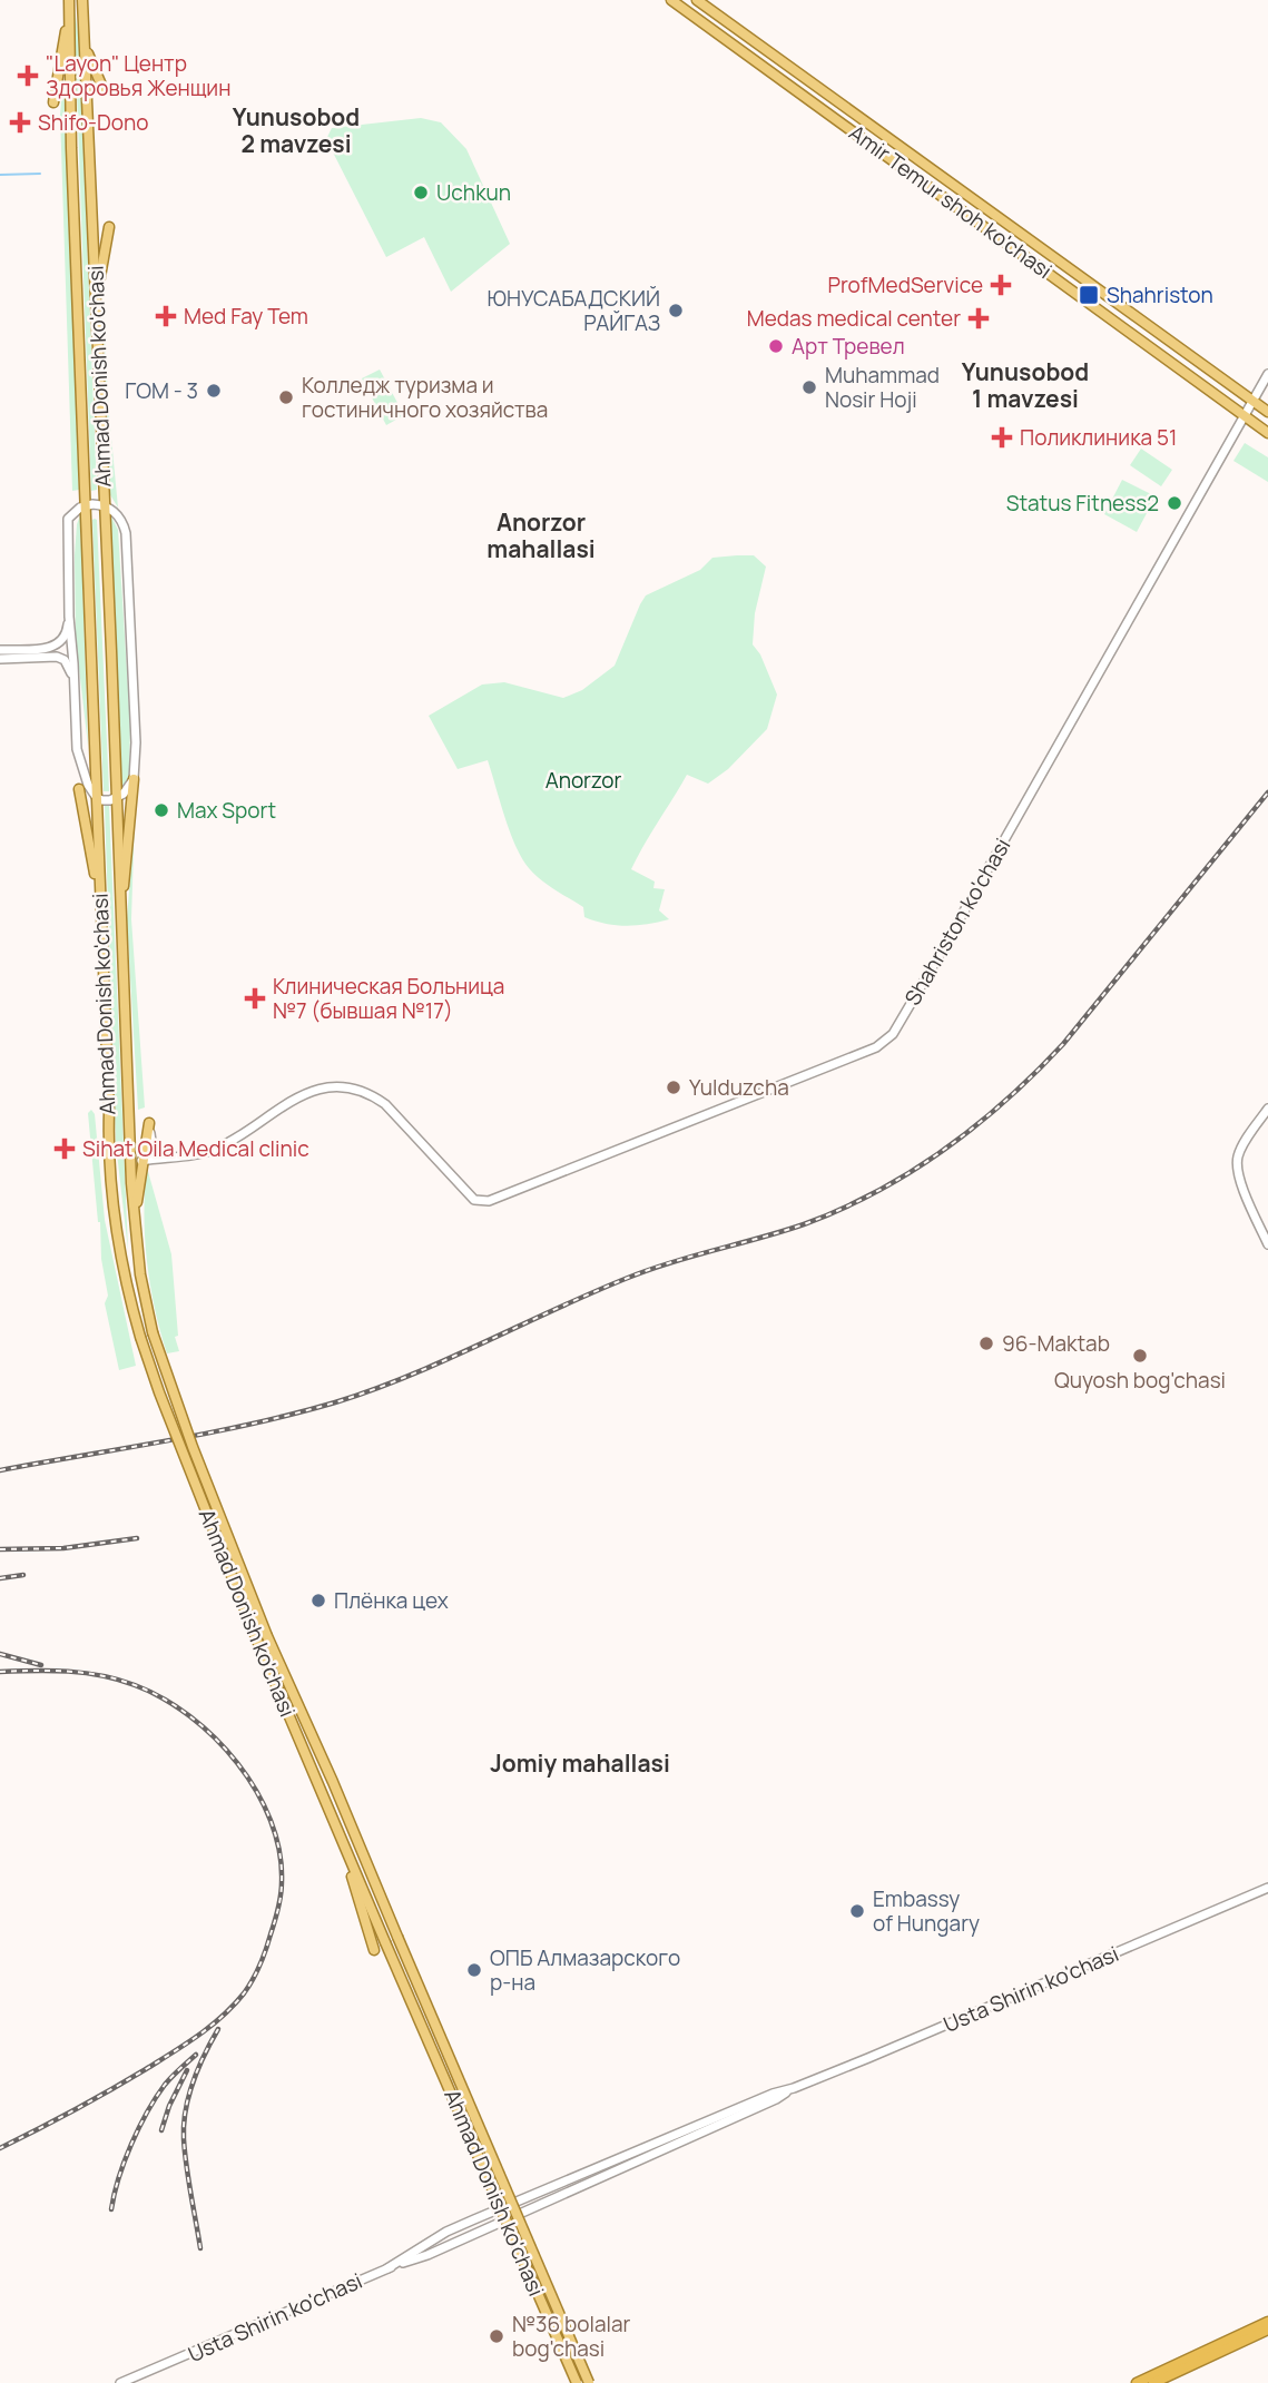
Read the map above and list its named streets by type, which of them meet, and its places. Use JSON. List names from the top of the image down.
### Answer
{
  "streets": {
    "main road": [
      "Amir Temur shoh ko'chasi",
      "Ahmad Donish ko'chasi",
      "Shahriston ko'chasi",
      "Usta Shirin ko'chasi"
    ]
  },
  "crossings": [
    ["Amir Temur shoh ko'chasi", "Shahriston ko'chasi"]
  ],
  "districts": [
    "Yunusobod 2 mavzesi",
    "Yunusobod 1 mavzesi",
    "Anorzor mahallasi",
    "Jomiy mahallasi"
  ],
  "parks": ["Anorzor"],
  "places": {
    "health": [
      "\"Layon\" Центр Здоровья Женщин",
      "Shifo-Dono",
      "ProfMedService",
      "Med Fay Tem",
      "Medas medical center",
      "Поликлиника 51",
      "Клиническая Больница №7 (бывшая №17)",
      "Sihat Oila Medical clinic"
    ],
    "other": [
      "Uchkun",
      "ЮНУСАБАДСКИЙ РАЙГАЗ",
      "Арт Тревел",
      "Muhammad Nosir Hoji",
      "ГОМ - 3",
      "Колледж туризма и гостиничного хозяйства",
      "Status Fitness2",
      "Max Sport",
      "Yulduzcha",
      "96-Maktab",
      "Quyosh bog'chasi",
      "Плёнка цех",
      "Embassy of Hungary",
      "ОПБ Алмазарского р-на",
      "№36 bolalar bog'chasi"
    ],
    "transit": ["Shahriston"]
  }
}
